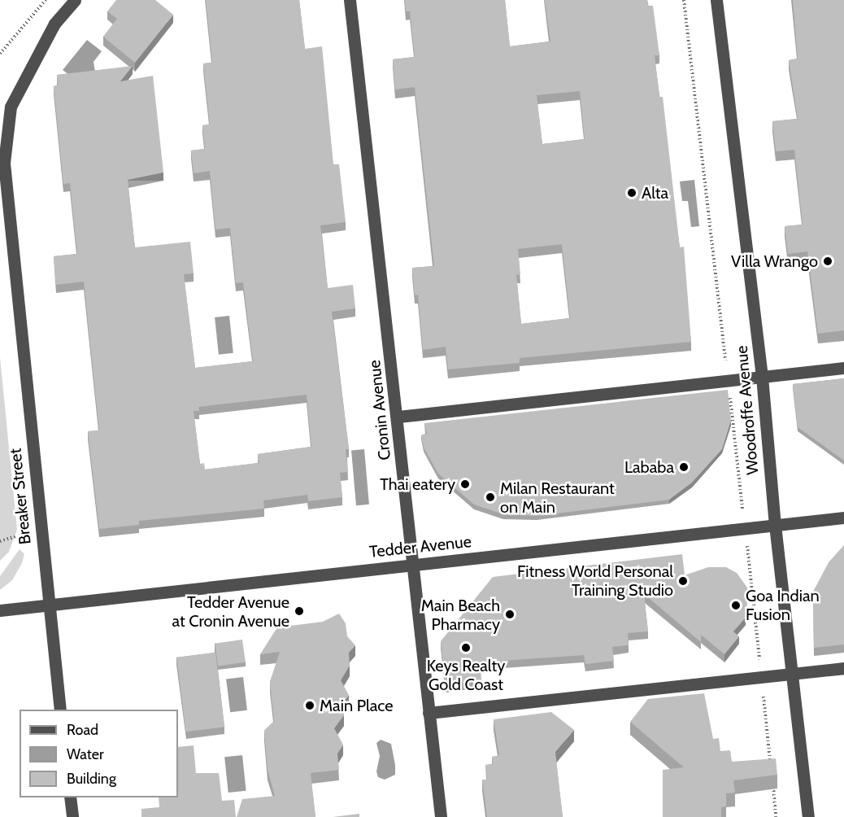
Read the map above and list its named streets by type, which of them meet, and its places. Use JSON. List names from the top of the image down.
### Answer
{
  "streets": {
    "street": [
      "Cronin Avenue",
      "Woodroffe Avenue",
      "Breaker Street",
      "Tedder Avenue"
    ]
  },
  "crossings": [
    ["Cronin Avenue", "Tedder Avenue"],
    ["Woodroffe Avenue", "Tedder Avenue"],
    ["Breaker Street", "Tedder Avenue"]
  ],
  "places": [
    "Alta",
    "Villa Wrango",
    "Lababa",
    "Thai eatery",
    "Milan Restaurant on Main",
    "Fitness World Personal Training Studio",
    "Goa Indian Fusion",
    "Tedder Avenue at Cronin Avenue",
    "Main Beach Pharmacy",
    "Keys Realty Gold Coast",
    "Main Place"
  ],
  "legend": ["Road", "Water", "Building"]
}
